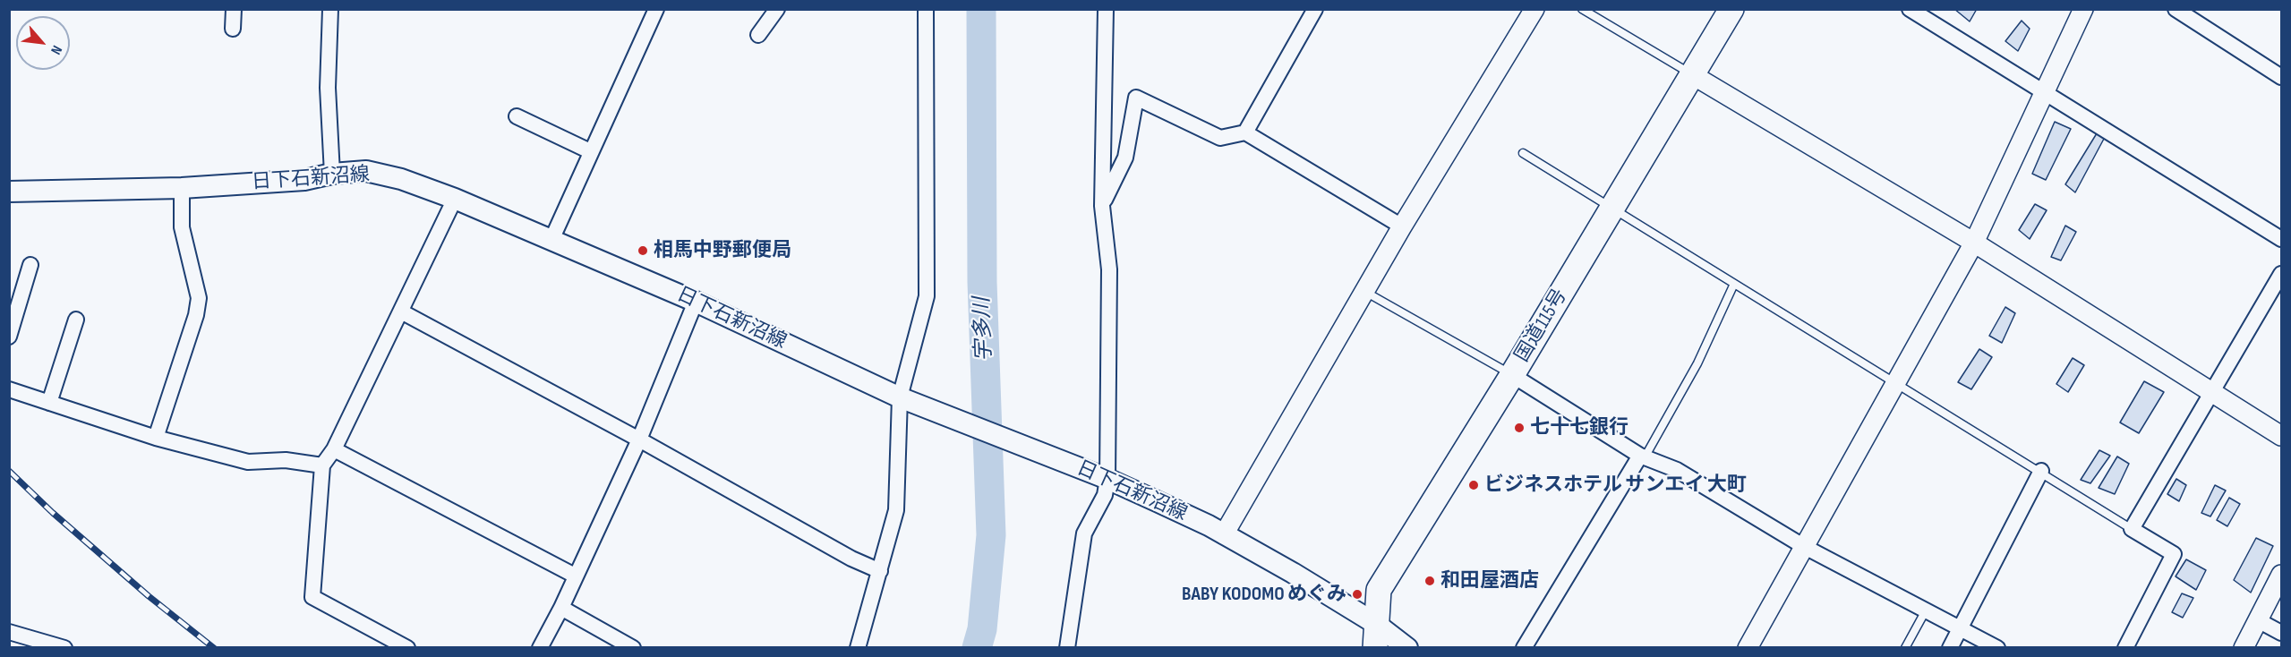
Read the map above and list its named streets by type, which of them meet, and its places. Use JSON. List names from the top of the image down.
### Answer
{
  "streets": {
    "highway": ["国道115号"],
    "main road": ["日下石新沼線"]
  },
  "crossings": [
    ["日下石新沼線", "国道115号"]
  ],
  "water": ["宇多川"],
  "places": [
    "相馬中野郵便局",
    "七十七銀行",
    "ビジネスホテル サンエイ 大町",
    "和田屋酒店",
    "BABY KODOMO めぐみ"
  ],
  "north": "bottom right"
}
